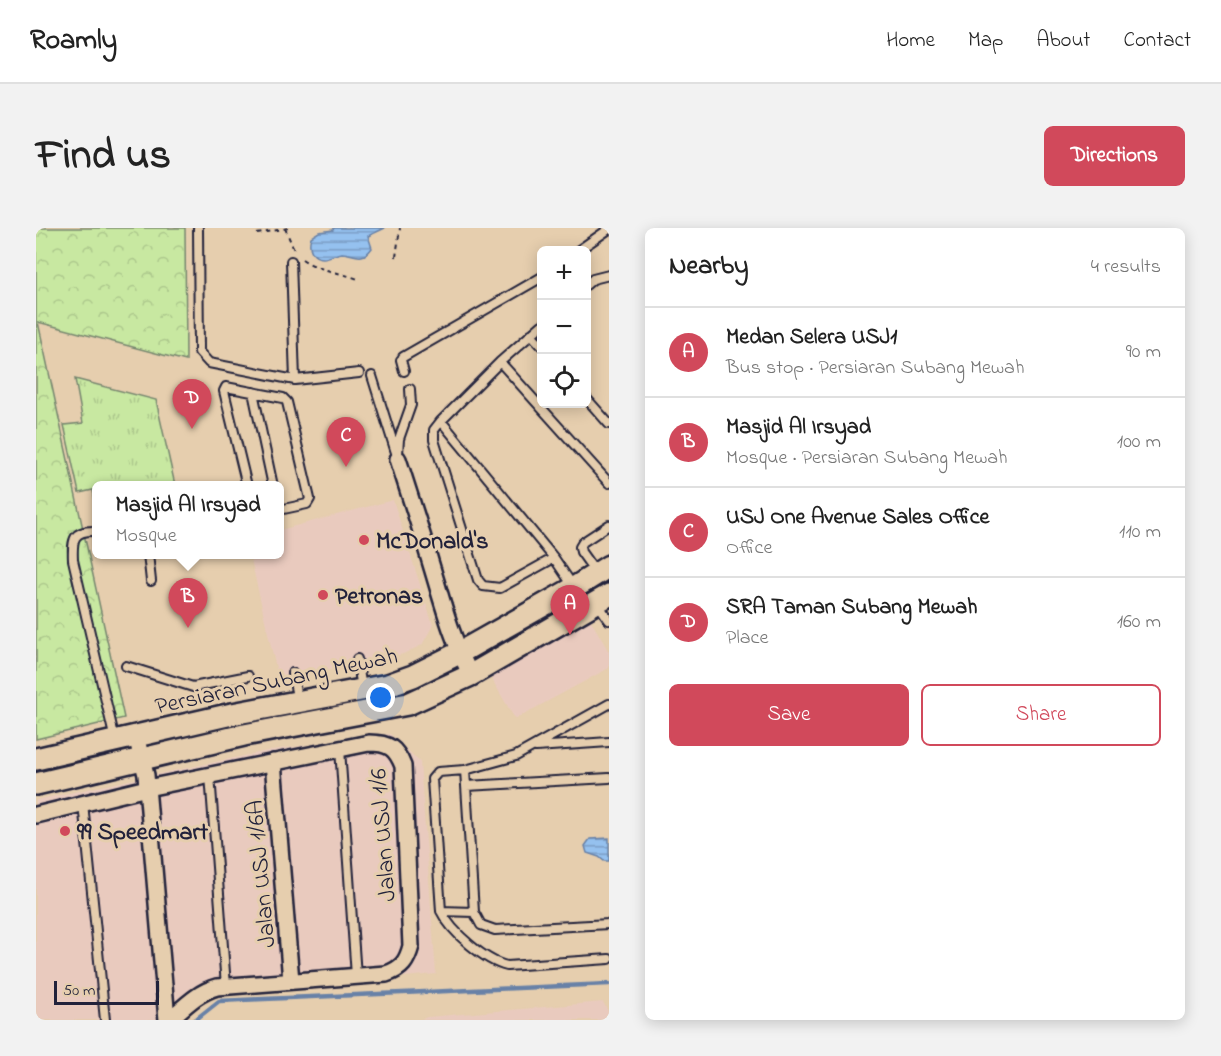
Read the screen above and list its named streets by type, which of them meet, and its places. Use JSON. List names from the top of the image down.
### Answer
{
  "streets": {
    "main road": ["Persiaran Subang Mewah"],
    "street": ["Jalan USJ 1/6", "Jalan USJ 1/6A"]
  },
  "crossings": [
    ["Jalan USJ 1/6", "Jalan USJ 1/6A"]
  ],
  "places": ["McDonald's", "Petronas", "99 Speedmart"],
  "scale_bar": "50 m",
  "page": {
    "header": "Roamly",
    "nav": [
      "Home",
      "Map",
      "About",
      "Contact"
    ],
    "title": "Find us",
    "buttons": [
      "Directions",
      ["Save", "Share"]
    ],
    "heading": ["Nearby", "4 results"],
    "map_buttons": ["+", "−"],
    "list": [
      {
        "mark": "A",
        "name": "Medan Selera USJ1",
        "note": "Bus stop · Persiaran Subang Mewah",
        "value": "90 m"
      },
      {
        "mark": "B",
        "name": "Masjid Al Irsyad",
        "note": "Mosque · Persiaran Subang Mewah",
        "value": "100 m"
      },
      {
        "mark": "C",
        "name": "USJ One Avenue Sales Office",
        "note": "Office",
        "value": "110 m"
      },
      {
        "mark": "D",
        "name": "SRA Taman Subang Mewah",
        "note": "Place",
        "value": "160 m"
      }
    ],
    "pins": [
      "D",
      "C",
      "B",
      "A"
    ],
    "popup": ["Masjid Al Irsyad", "Mosque"],
    "scale": "50 m"
  }
}
